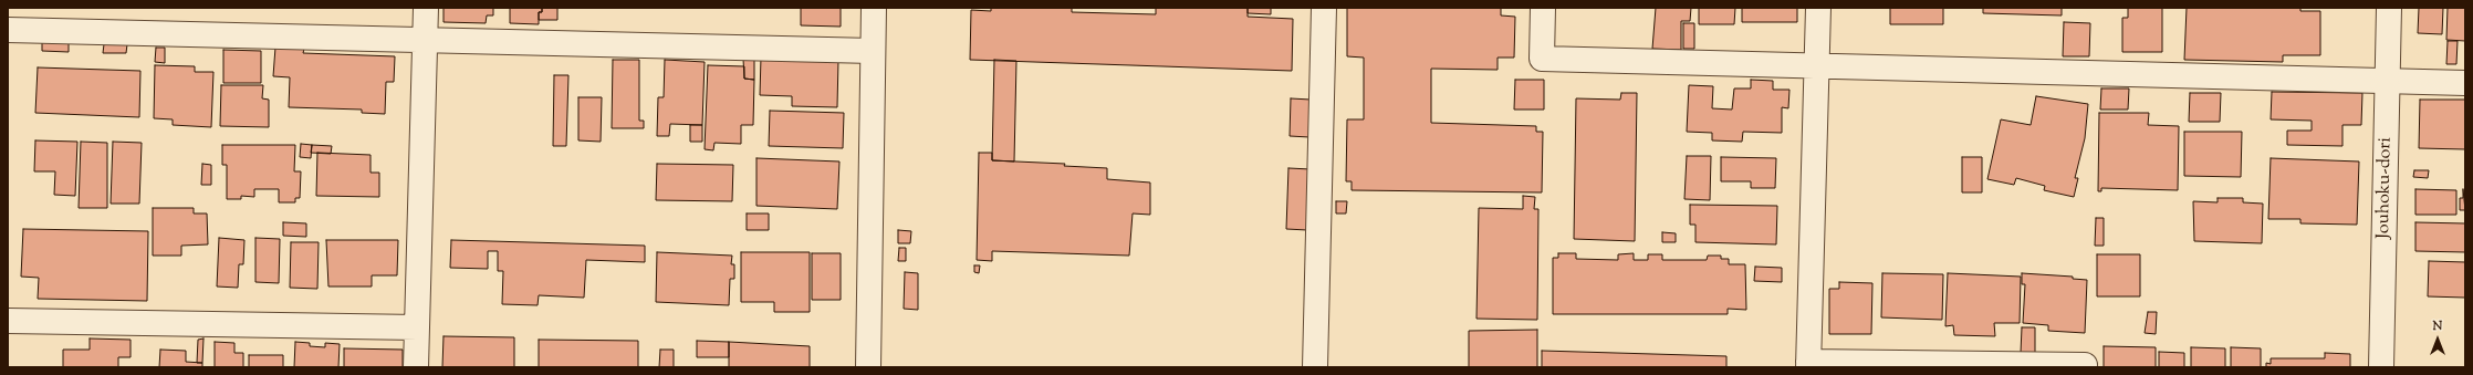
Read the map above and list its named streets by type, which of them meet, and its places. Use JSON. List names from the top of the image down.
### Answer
{
  "streets": {
    "street": ["Jouhoku-dori"]
  },
  "north": "top"
}
